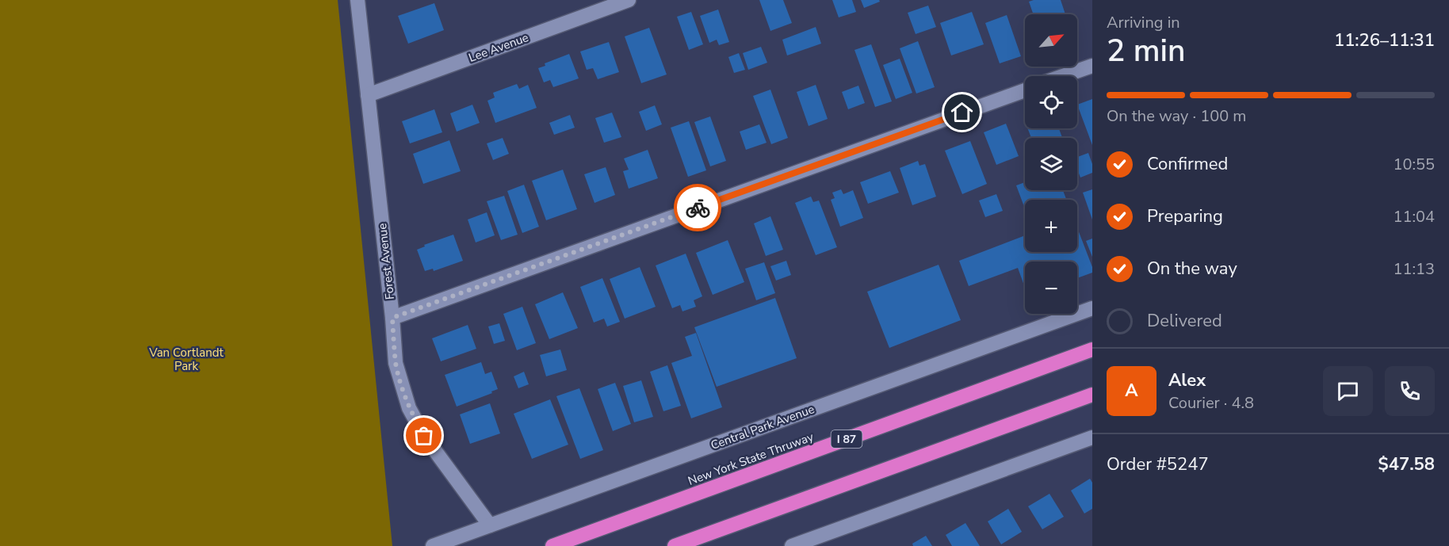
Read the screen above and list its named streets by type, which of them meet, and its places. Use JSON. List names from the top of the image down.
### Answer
{
  "streets": {
    "highway": ["I 87", "New York State Thruway"],
    "street": ["Lee Avenue", "Forest Avenue", "Central Park Avenue"]
  },
  "crossings": [
    ["Lee Avenue", "Forest Avenue"],
    ["Forest Avenue", "Central Park Avenue"]
  ],
  "parks": ["Van Cortlandt Park"],
  "north": "top right",
  "page": {
    "heading": ["2 min", "Arriving in", "11:26–11:31"],
    "panel": [
      "Alex",
      "Courier · 4.8",
      "Order #5247",
      "$47.58"
    ],
    "map_buttons": ["+", "−"],
    "bar": "On the way · 100 m",
    "list": [
      ["Confirmed", "10:55"],
      ["Preparing", "11:04"],
      ["On the way", "11:13"],
      "Delivered"
    ],
    "round": "A"
  }
}
